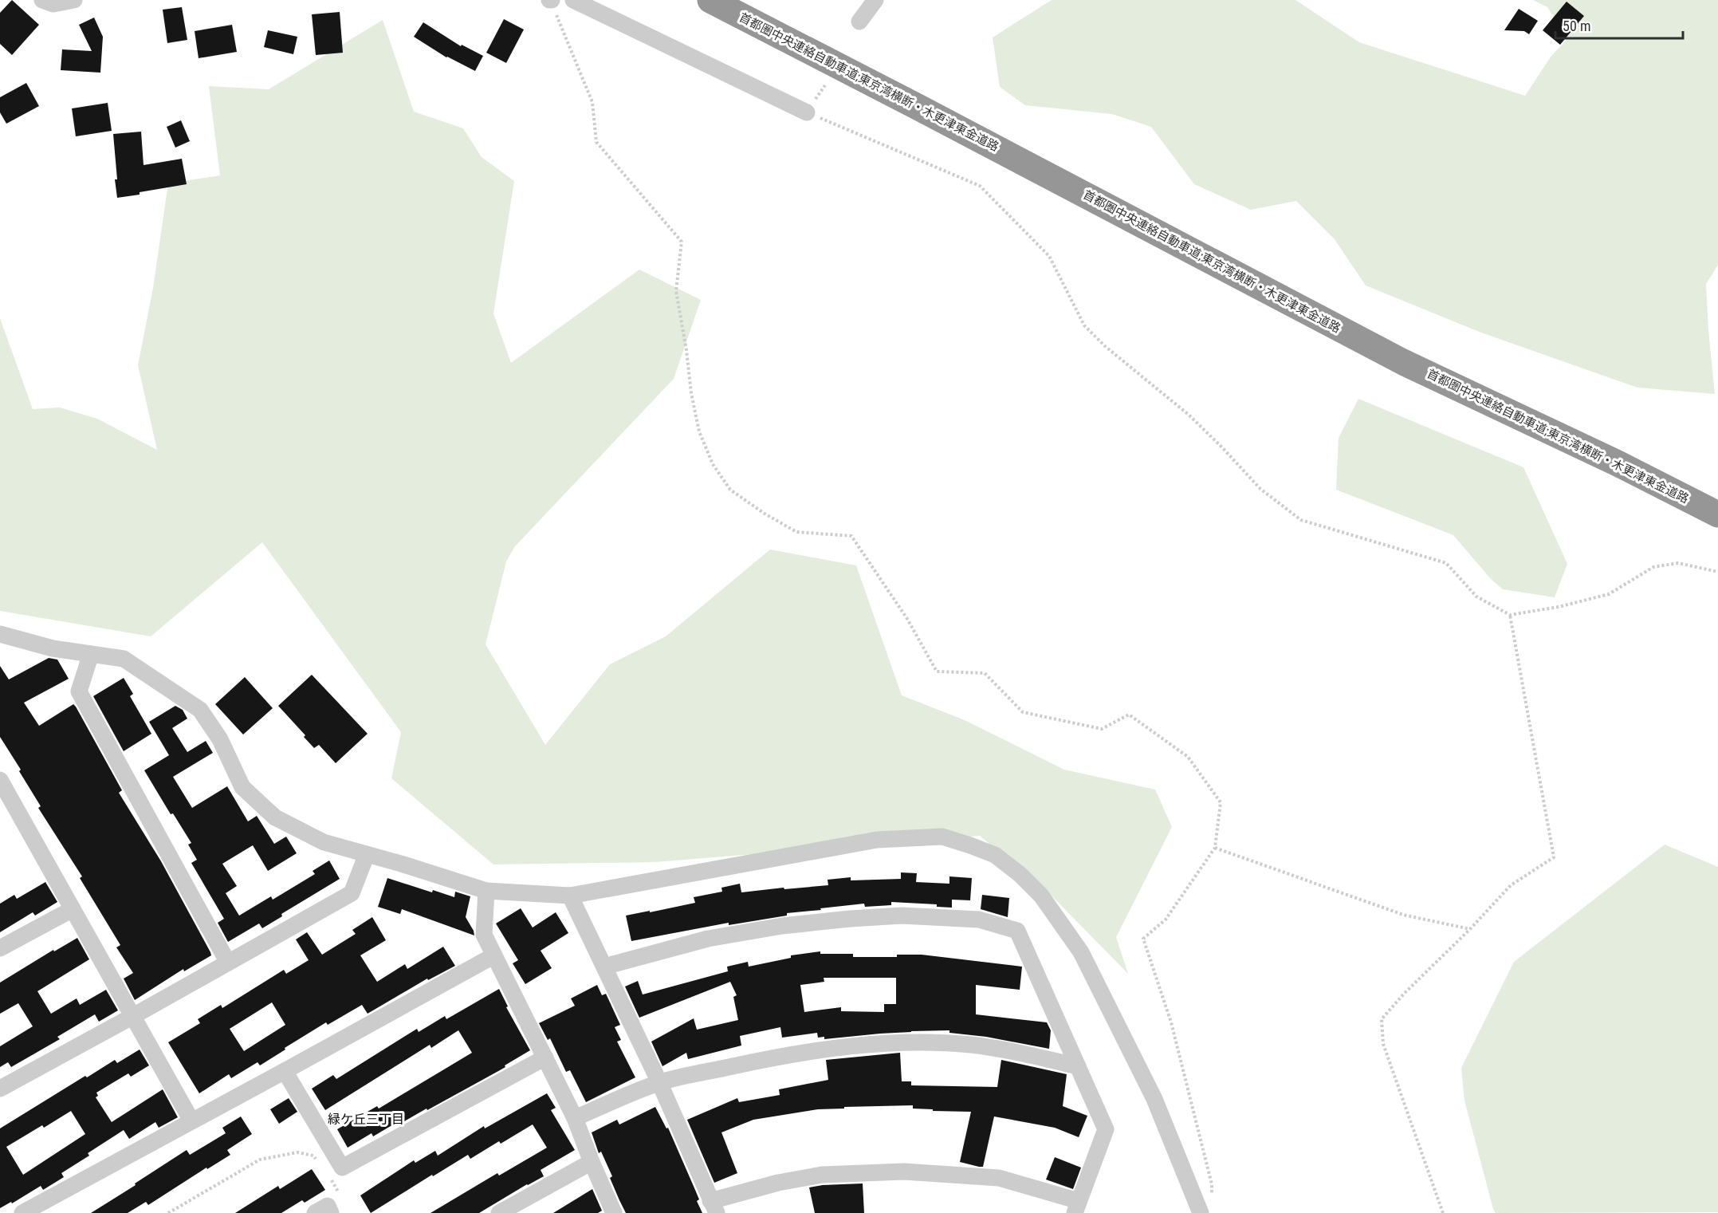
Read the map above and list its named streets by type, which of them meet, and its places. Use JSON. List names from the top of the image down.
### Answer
{
  "streets": {
    "highway": ["首都圏中央連絡自動車道;東京湾横断・木更津東金道路"]
  },
  "districts": ["緑ケ丘三丁目"],
  "scale_bar": "50 m"
}
